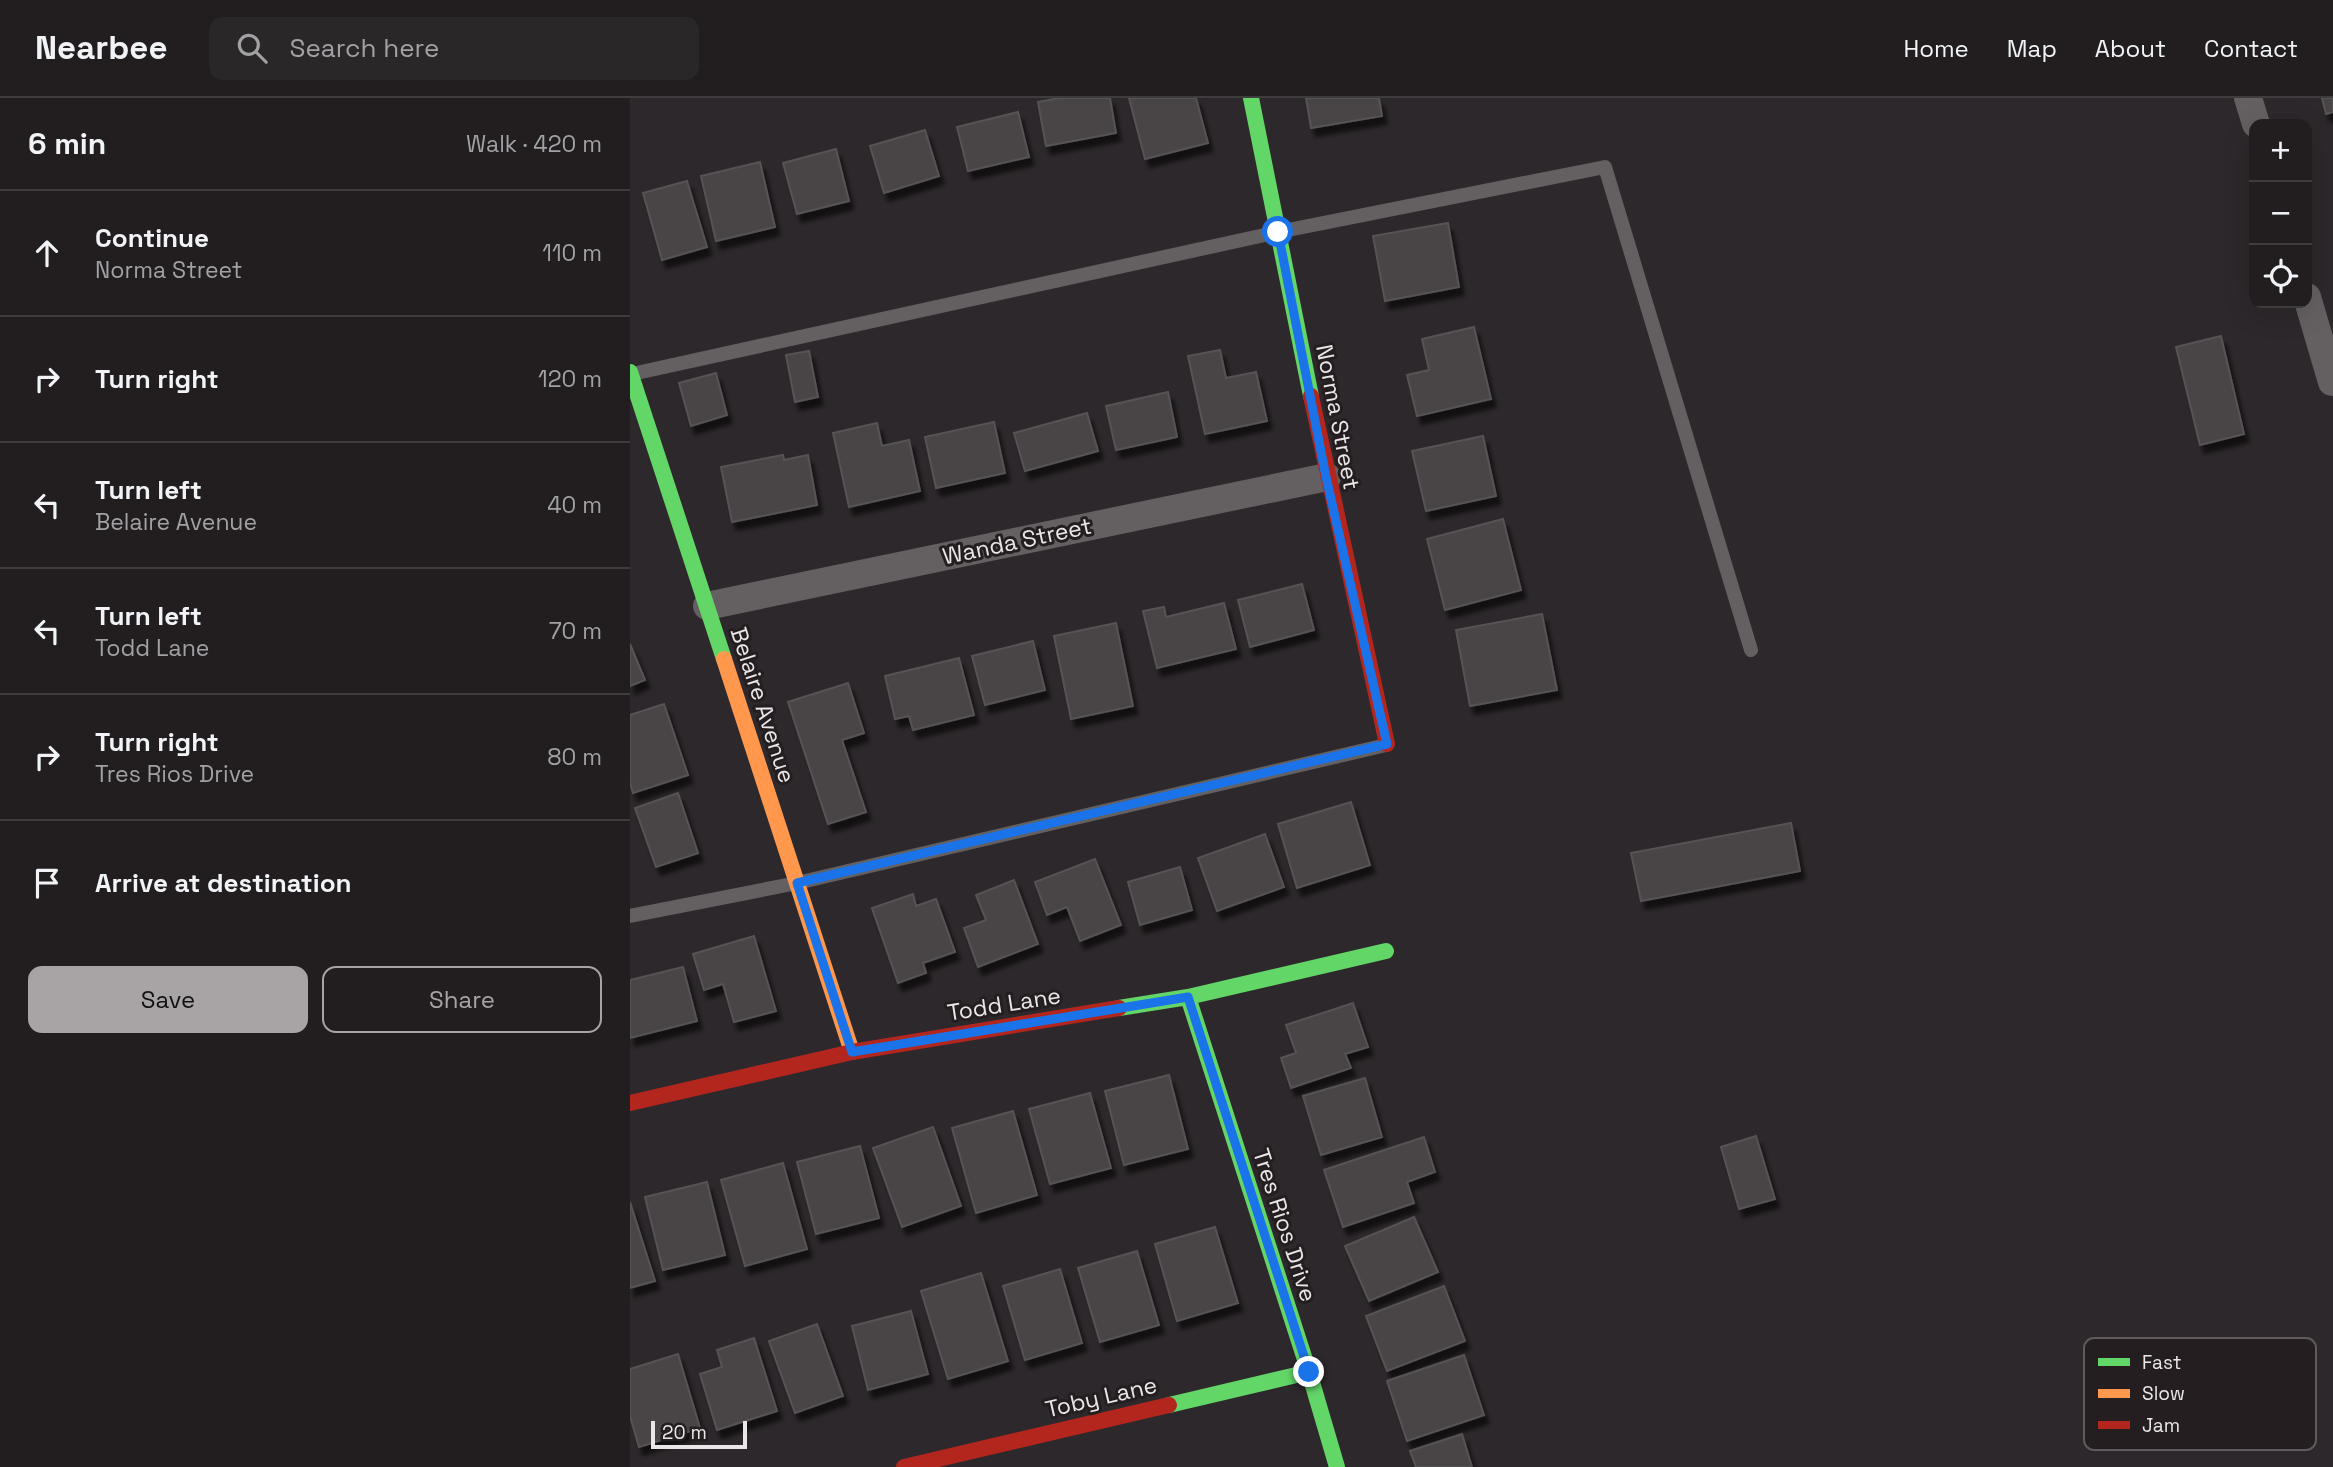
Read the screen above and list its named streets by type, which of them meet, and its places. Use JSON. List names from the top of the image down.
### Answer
{
  "streets": {
    "street": [
      "Norma Street",
      "Wanda Street",
      "Belaire Avenue",
      "Todd Lane",
      "Tres Rios Drive",
      "Toby Lane"
    ]
  },
  "crossings": [
    ["Norma Street", "Wanda Street"],
    ["Wanda Street", "Belaire Avenue"],
    ["Belaire Avenue", "Todd Lane"],
    ["Todd Lane", "Tres Rios Drive"],
    ["Tres Rios Drive", "Toby Lane"]
  ],
  "legend": ["Fast", "Slow", "Jam"],
  "scale_bar": "20 m",
  "page": {
    "header": "Nearbee",
    "search": "Search here",
    "nav": [
      "Home",
      "Map",
      "About",
      "Contact"
    ],
    "heading": ["6 min", "Walk · 420 m"],
    "map_buttons": ["+", "−"],
    "list": [
      ["Continue", "Norma Street", "110 m"],
      ["Turn right", "120 m"],
      ["Turn left", "Belaire Avenue", "40 m"],
      ["Turn left", "Todd Lane", "70 m"],
      ["Turn right", "Tres Rios Drive", "80 m"],
      "Arrive at destination"
    ],
    "buttons": ["Save", "Share"],
    "scale": "20 m"
  }
}
